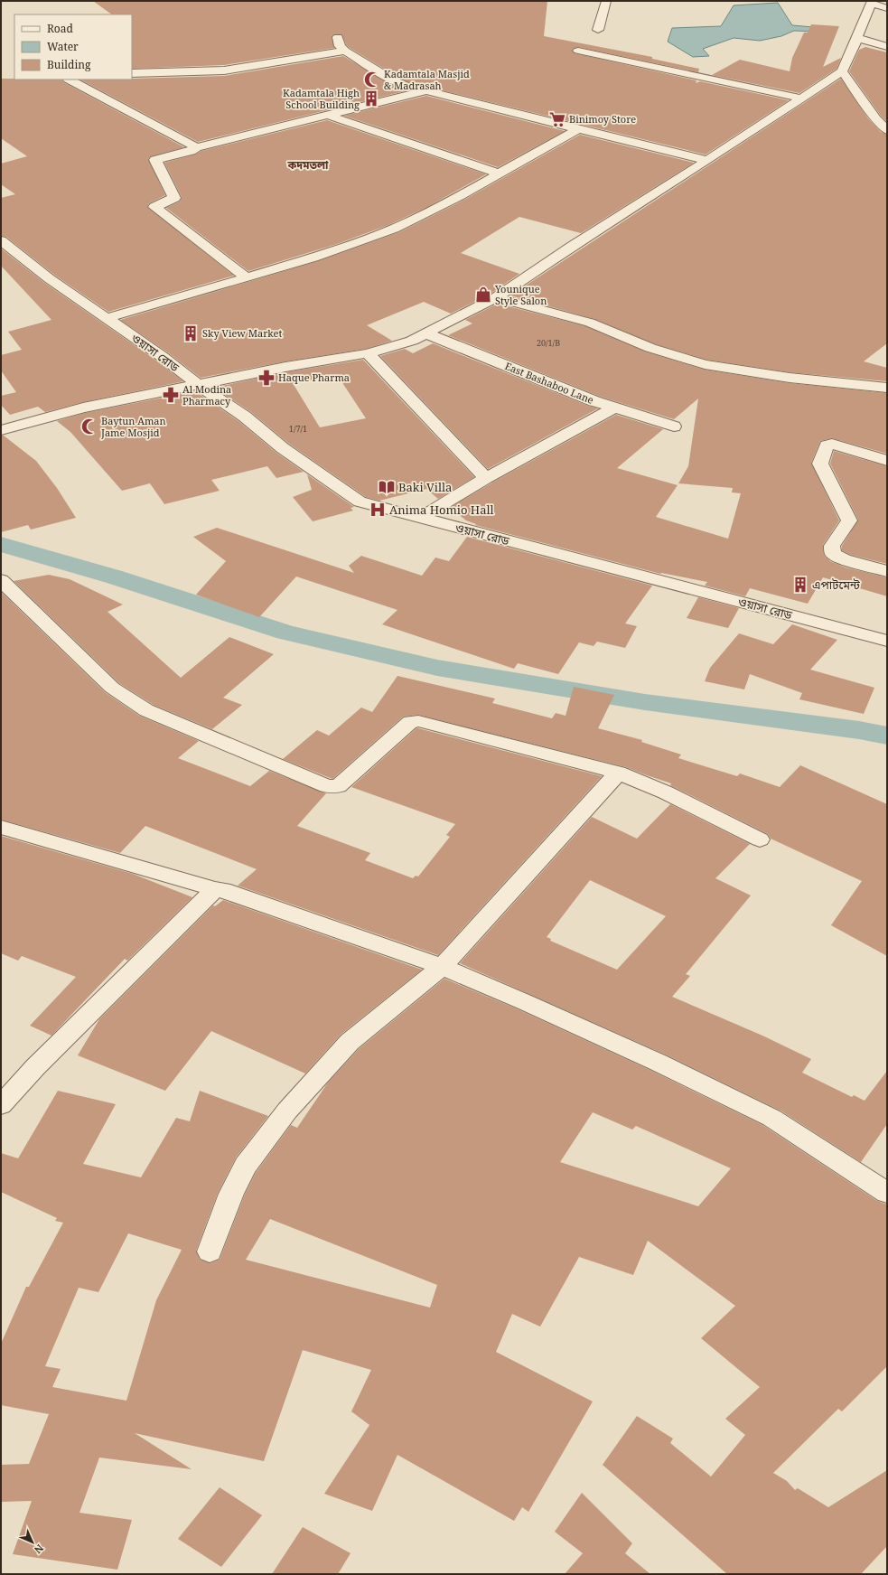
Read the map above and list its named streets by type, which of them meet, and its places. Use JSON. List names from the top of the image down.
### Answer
{
  "streets": {
    "street": ["ওয়াসা রোড", "East Bashaboo Lane"]
  },
  "districts": ["কদমতলা"],
  "places": {
    "mosque": ["Kadamtala Masjid & Madrasah", "Baytun Aman Jame Mosjid"],
    "building": ["Kadamtala High School Building", "Sky View Market", "এপাটমেন্ট"],
    "supermarket": ["Binimoy Store"],
    "shop": ["Younique Style Salon"],
    "pharmacy": ["Haque Pharma", "Al Modina Pharmacy"],
    "library": ["Baki Villa"],
    "hospital": ["Anima Homio Hall"]
  },
  "house_numbers": ["20/1/B", "1/7/1"],
  "legend": ["Road", "Water", "Building"],
  "north": "bottom right"
}
